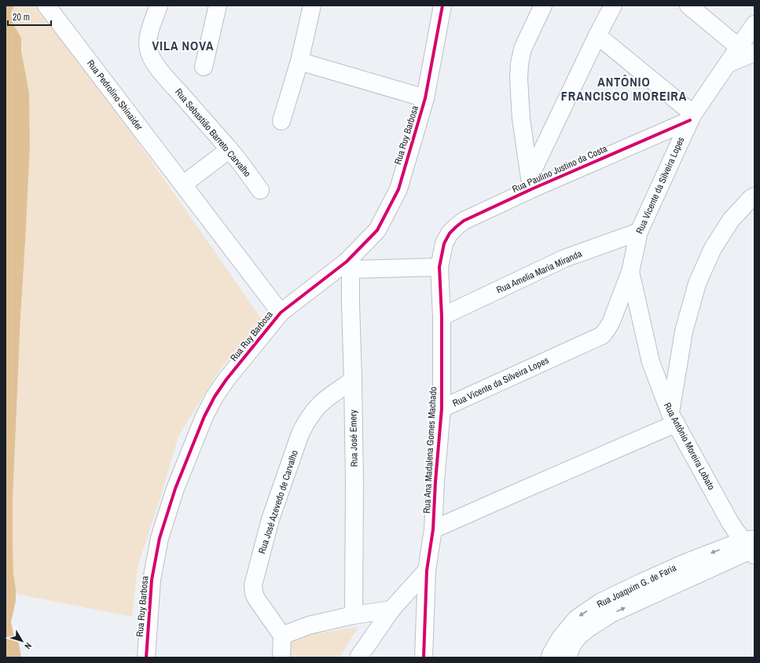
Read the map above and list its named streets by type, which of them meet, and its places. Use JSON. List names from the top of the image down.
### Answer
{
  "streets": {
    "street": [
      "Rua Pedrolino Shinaider",
      "Rua Sebastião Barreto Carvalho",
      "Rua Ruy Barbosa",
      "Rua Paulino Justino da Costa",
      "Rua Vicente da Silveira Lopes",
      "Rua Amelia Maria Miranda",
      "Rua José Emery",
      "Rua Antônio Moreira Lobato",
      "Rua Ana Madalena Gomes Machado",
      "Rua José Azevedo de Carvalho",
      "Rua Joaquim G. de Faria"
    ]
  },
  "crossings": [
    ["Rua Pedrolino Shinaider", "Rua Ruy Barbosa"],
    ["Rua Ruy Barbosa", "Rua José Emery"],
    ["Rua Paulino Justino da Costa", "Rua Vicente da Silveira Lopes"],
    ["Rua Paulino Justino da Costa", "Rua Ana Madalena Gomes Machado"],
    ["Rua Vicente da Silveira Lopes", "Rua Amelia Maria Miranda"],
    ["Rua Vicente da Silveira Lopes", "Rua Antônio Moreira Lobato"],
    ["Rua Vicente da Silveira Lopes", "Rua Ana Madalena Gomes Machado"],
    ["Rua Amelia Maria Miranda", "Rua Ana Madalena Gomes Machado"],
    ["Rua José Emery", "Rua José Azevedo de Carvalho"],
    ["Rua Antônio Moreira Lobato", "Rua Joaquim G. de Faria"]
  ],
  "districts": ["VILA NOVA", "ANTÔNIO FRANCISCO MOREIRA"],
  "scale_bar": "20 m",
  "north": "bottom right"
}
